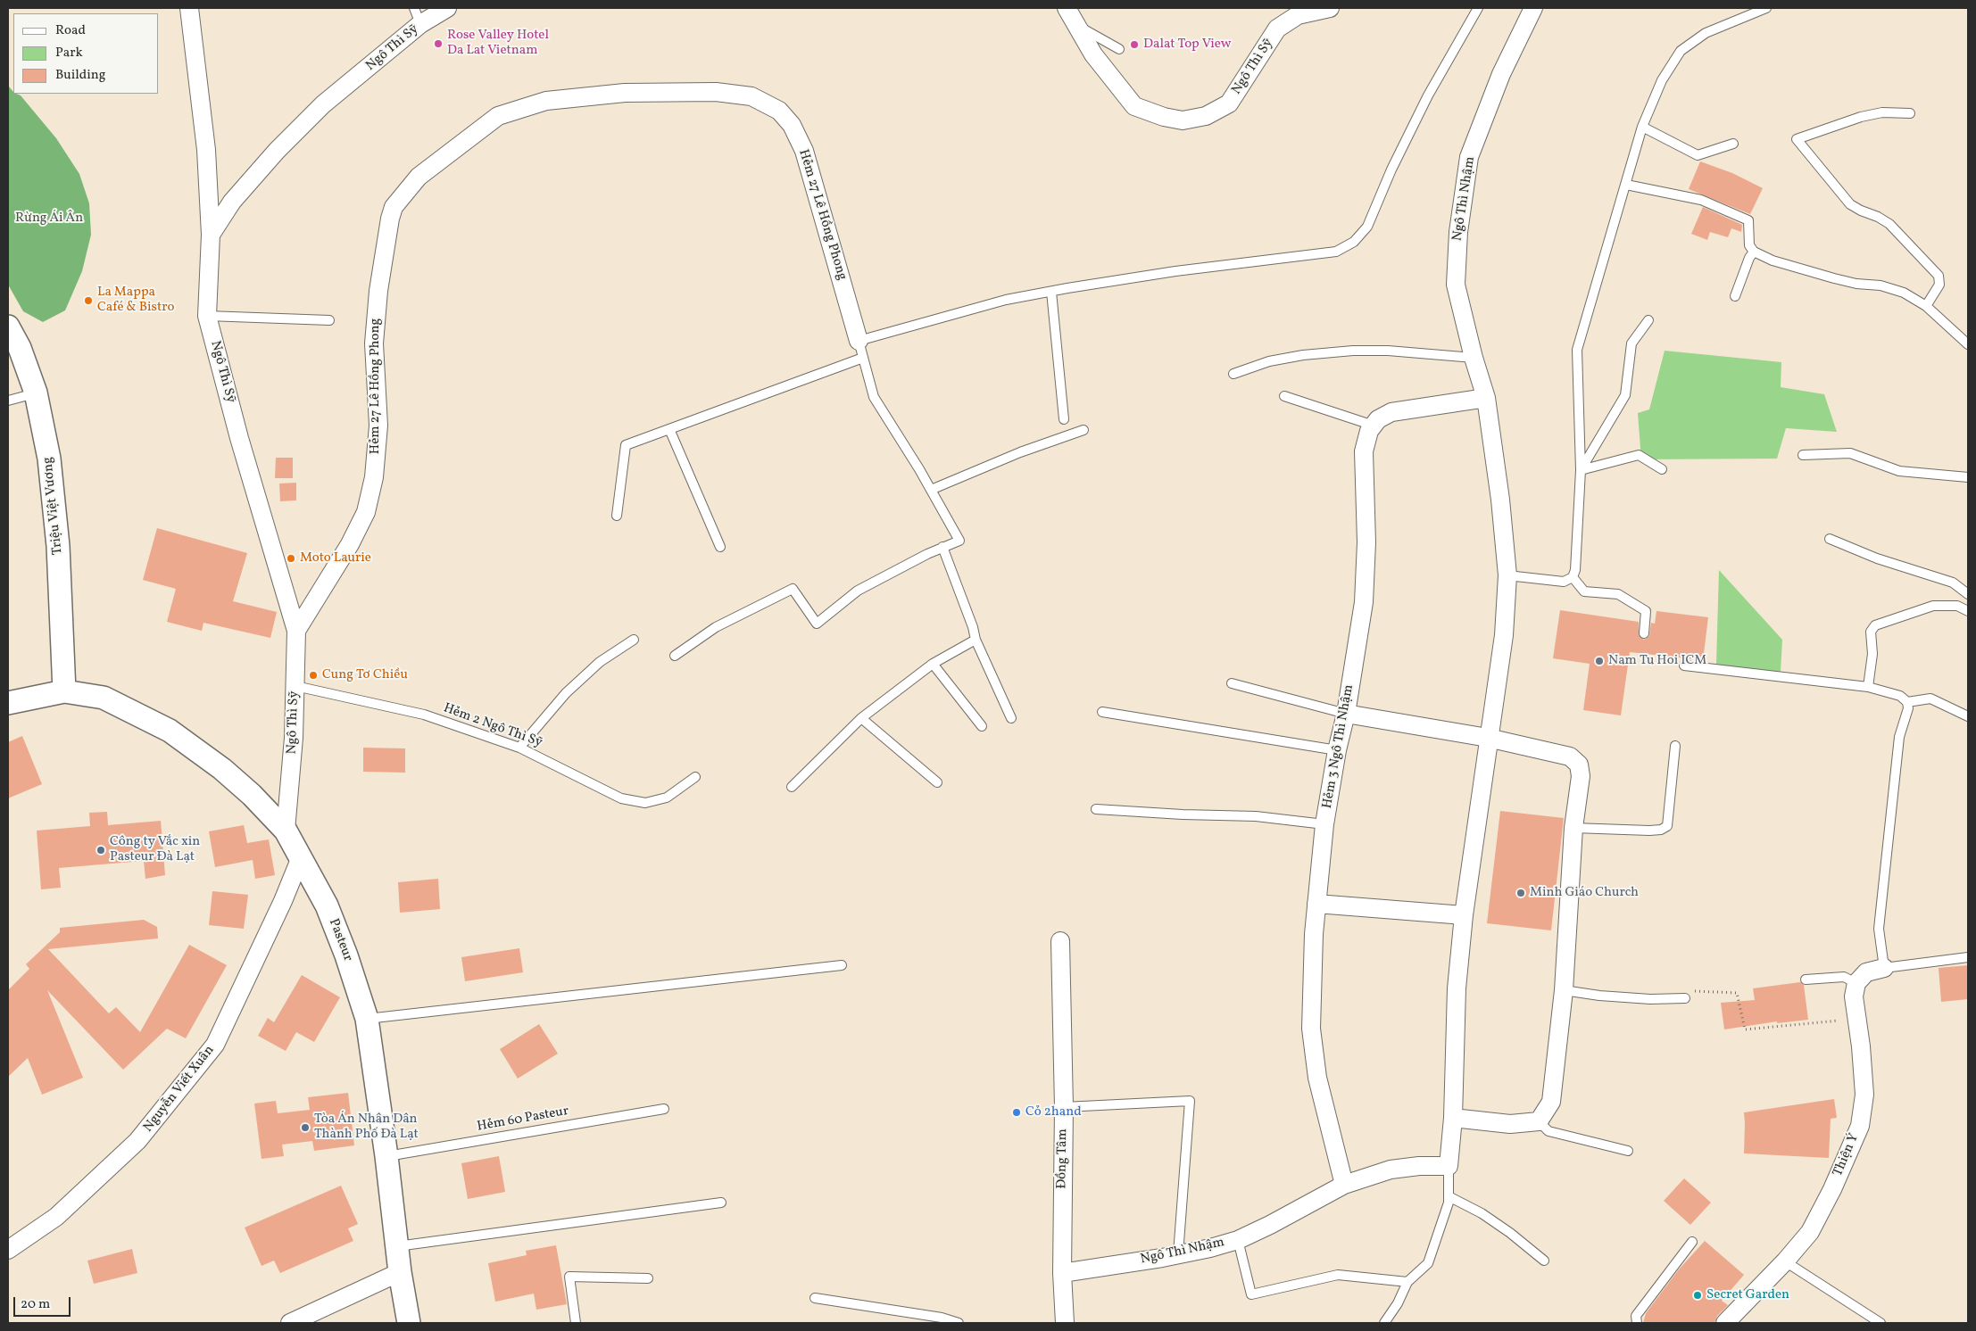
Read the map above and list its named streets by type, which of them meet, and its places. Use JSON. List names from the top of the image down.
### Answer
{
  "streets": {
    "street": [
      "Ngô Thì Sỹ",
      "Ngô Thì Nhậm",
      "Hẻm 27 Lê Hồng Phong",
      "Triệu Việt Vương",
      "Hẻm 3 Ngô Thì Nhậm",
      "Pasteur",
      "Nguyễn Viết Xuân",
      "Thiện Ý",
      "Đồng Tâm"
    ],
    "lane": ["Hẻm 2 Ngô Thì Sỹ", "Hẻm 60 Pasteur"]
  },
  "crossings": [
    ["Ngô Thì Sỹ", "Hẻm 27 Lê Hồng Phong"],
    ["Ngô Thì Sỹ", "Hẻm 2 Ngô Thì Sỹ"],
    ["Ngô Thì Sỹ", "Pasteur"],
    ["Ngô Thì Nhậm", "Hẻm 3 Ngô Thì Nhậm"],
    ["Ngô Thì Nhậm", "Đồng Tâm"],
    ["Triệu Việt Vương", "Pasteur"],
    ["Pasteur", "Nguyễn Viết Xuân"],
    ["Pasteur", "Hẻm 60 Pasteur"]
  ],
  "parks": ["Rừng Ái Ân"],
  "places": [
    "Rose Valley Hotel Da Lat Vietnam",
    "Dalat Top View",
    "La Mappa Café & Bistro",
    "Moto Laurie",
    "Nam Tu Hoi ICM",
    "Cung Tơ Chiều",
    "Công ty Vắc xin Pasteur Đà Lạt",
    "Minh Giáo Church",
    "Cỏ 2hand",
    "Tòa Án Nhân Dân Thành Phố Đà Lạt",
    "Secret Garden"
  ],
  "legend": ["Road", "Park", "Building"],
  "scale_bar": "20 m"
}
